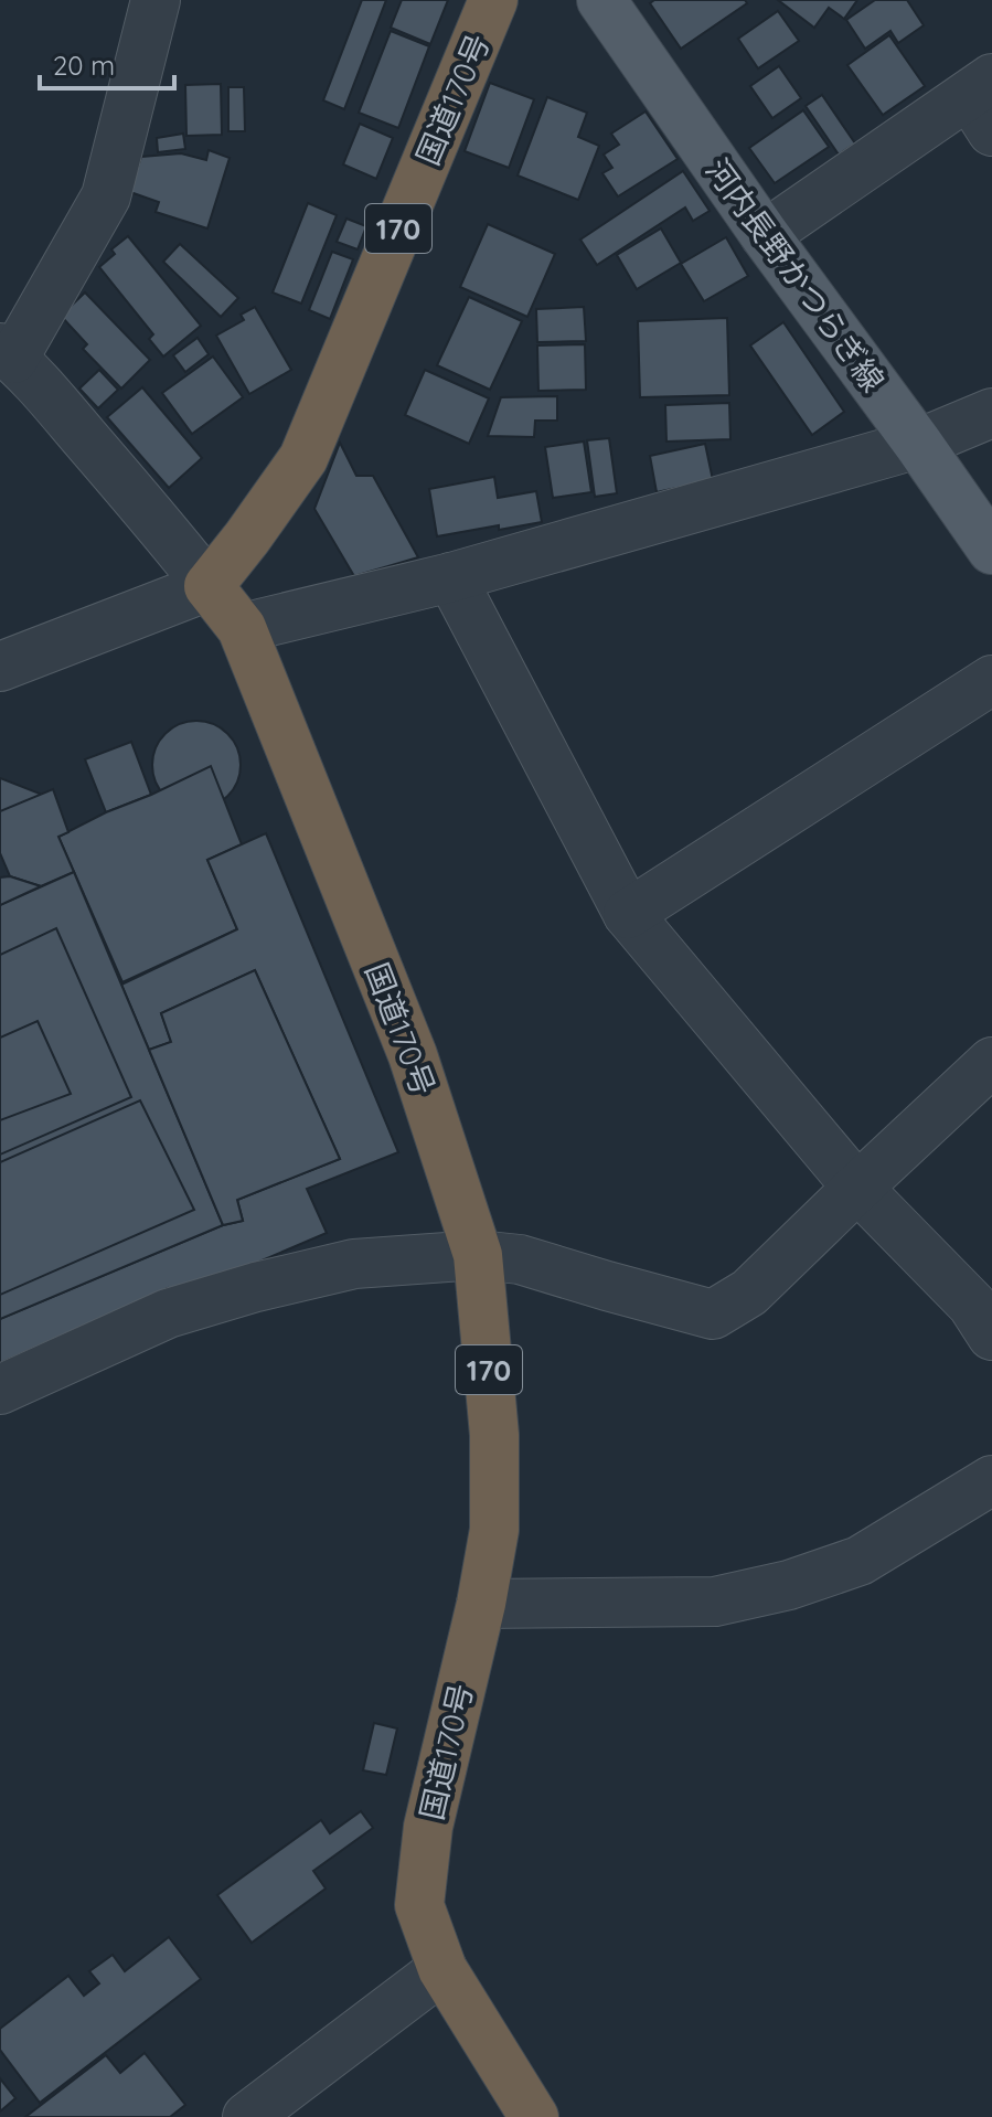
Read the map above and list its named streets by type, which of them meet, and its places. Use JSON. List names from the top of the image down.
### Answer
{
  "streets": {
    "highway": ["国道170号", "170"],
    "main road": ["河内長野かつらぎ線"]
  },
  "scale_bar": "20 m"
}
